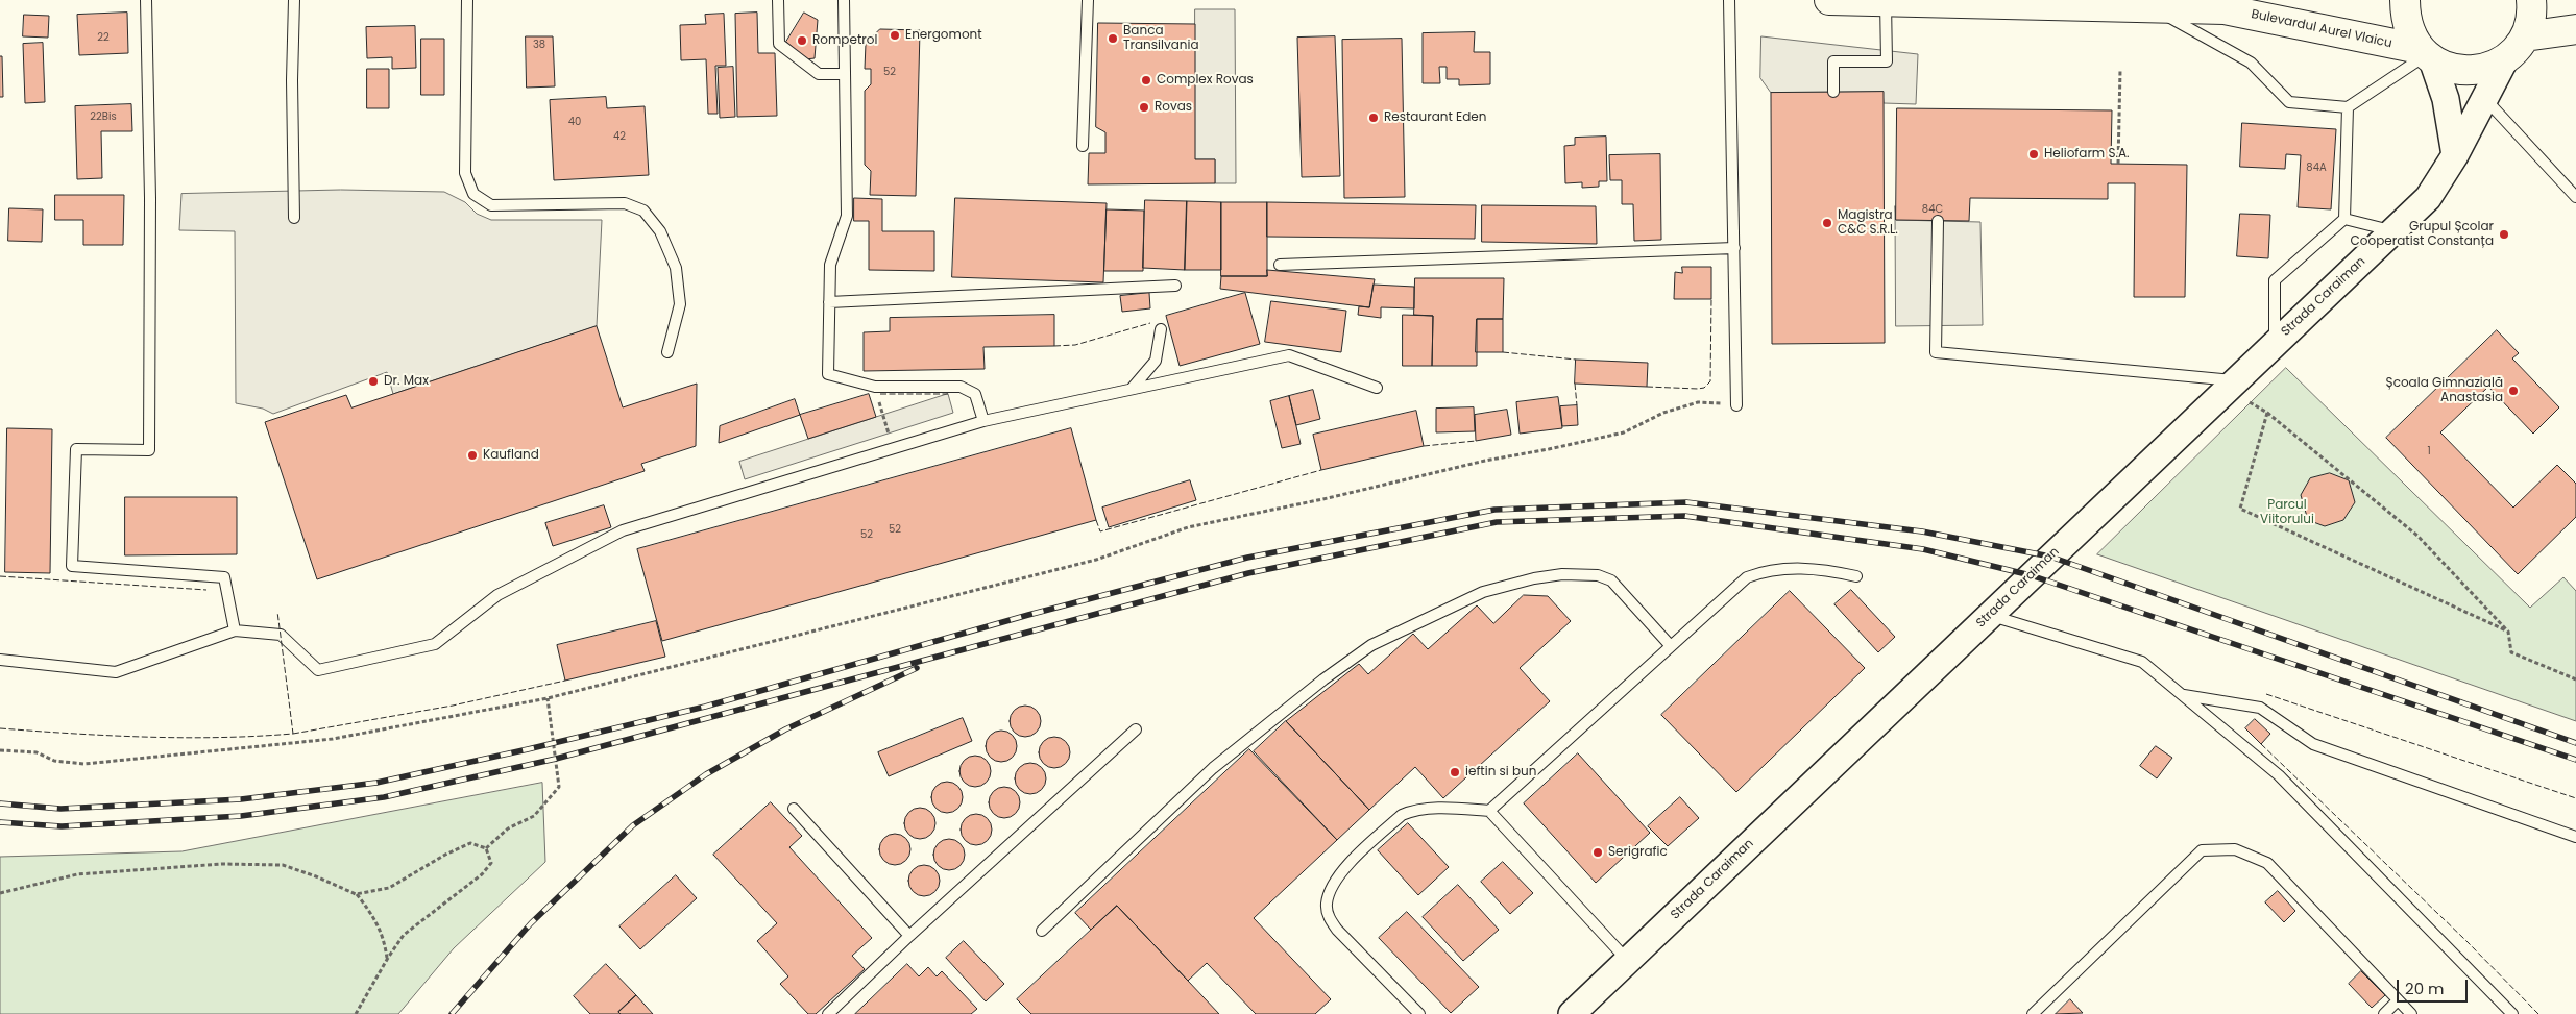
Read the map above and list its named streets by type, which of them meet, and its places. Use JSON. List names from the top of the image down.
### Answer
{
  "streets": {
    "main road": ["Bulevardul Aurel Vlaicu"],
    "street": ["Strada Caraiman"]
  },
  "crossings": [
    ["Bulevardul Aurel Vlaicu", "Strada Caraiman"]
  ],
  "parks": ["Parcul Viitorului"],
  "places": [
    "Energomont",
    "Banca Transilvania",
    "Rompetrol",
    "Complex Rovas",
    "Rovas",
    "Restaurant Eden",
    "Heliofarm S.A.",
    "Magistra C&C S.R.L.",
    "Grupul Școlar Cooperatist Constanța",
    "Dr. Max",
    "Școala Gimnazială Anastasia",
    "Kaufland",
    "ieftin si bun",
    "Serigrafic"
  ],
  "house_numbers": [
    "22",
    "38",
    "52",
    "22Bis",
    "40",
    "42",
    "84A",
    "84C",
    "1",
    "52",
    "52"
  ],
  "scale_bar": "20 m"
}
